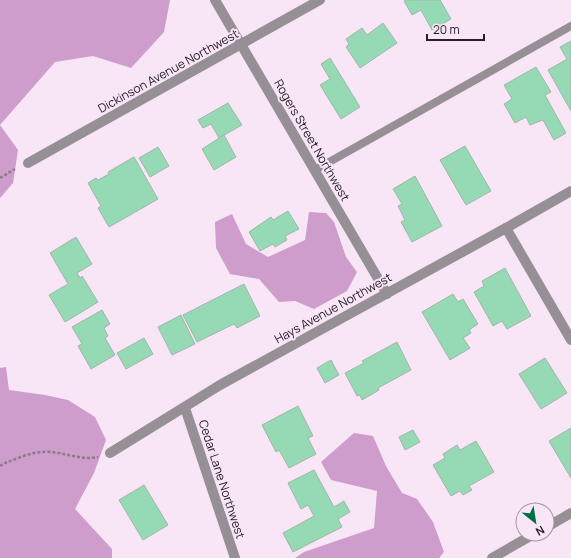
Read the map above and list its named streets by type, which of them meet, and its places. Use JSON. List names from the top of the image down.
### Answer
{
  "streets": {
    "street": [
      "Dickinson Avenue Northwest",
      "Rogers Street Northwest",
      "Hays Avenue Northwest",
      "Cedar Lane Northwest"
    ]
  },
  "crossings": [
    ["Dickinson Avenue Northwest", "Rogers Street Northwest"],
    ["Rogers Street Northwest", "Hays Avenue Northwest"],
    ["Hays Avenue Northwest", "Cedar Lane Northwest"]
  ],
  "scale_bar": "20 m",
  "north": "bottom right"
}
